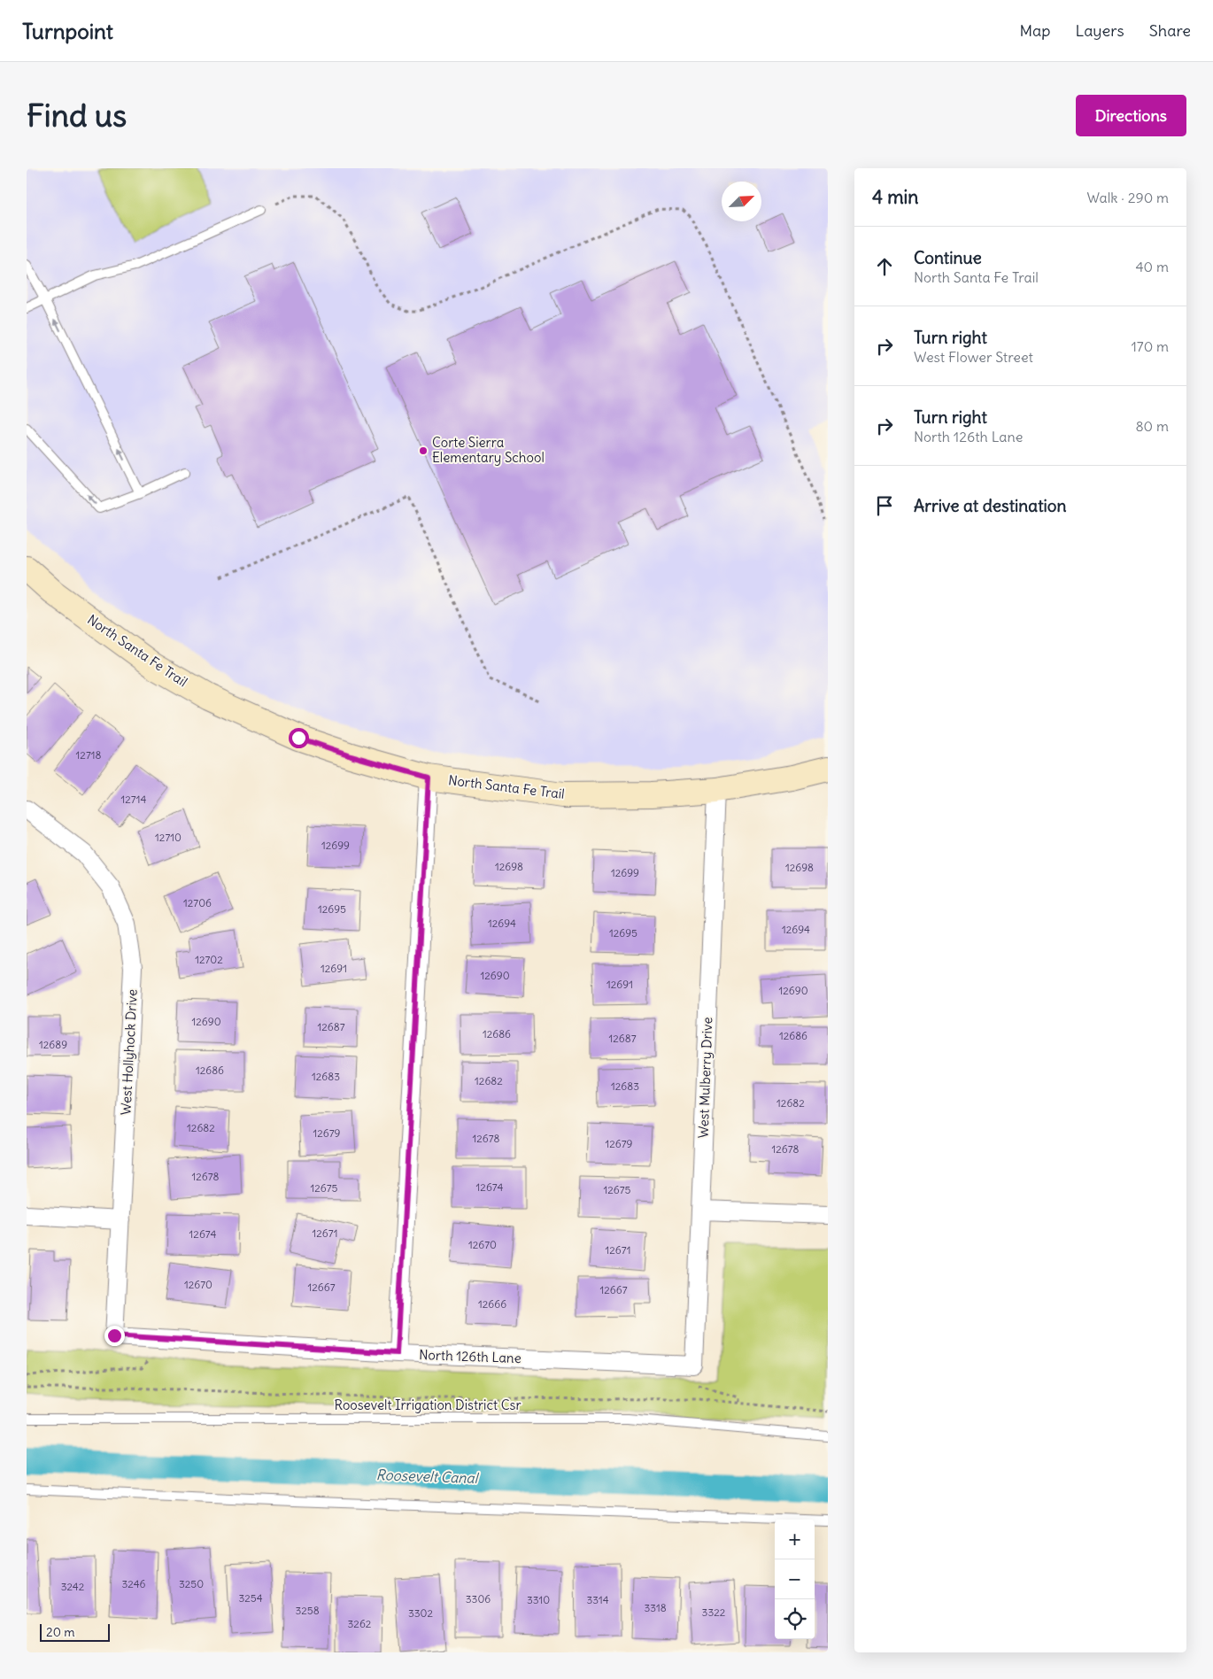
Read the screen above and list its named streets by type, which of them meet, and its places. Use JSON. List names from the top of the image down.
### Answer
{
  "streets": {
    "street": [
      "North Santa Fe Trail",
      "West Hollyhock Drive",
      "West Mulberry Drive",
      "North 126th Lane"
    ],
    "lane": ["Roosevelt Irrigation District Csr"]
  },
  "crossings": [
    ["North Santa Fe Trail", "West Mulberry Drive"],
    ["West Hollyhock Drive", "North 126th Lane"],
    ["West Mulberry Drive", "North 126th Lane"]
  ],
  "water": ["Roosevelt Canal"],
  "places": ["Corte Sierra Elementary School"],
  "house_numbers": [
    "12718",
    "12714",
    "12710",
    "12699",
    "12698",
    "12698",
    "12699",
    "12706",
    "12695",
    "12694",
    "12694",
    "12695",
    "12702",
    "12691",
    "12690",
    "12691",
    "12690",
    "12690",
    "12687",
    "12686",
    "12686",
    "12687",
    "12689",
    "12686",
    "12683",
    "12682",
    "12683",
    "12682",
    "12682",
    "12679",
    "12678",
    "12679",
    "12678",
    "12678",
    "12674",
    "12675",
    "12675",
    "12671",
    "12674",
    "12670",
    "12671",
    "12670",
    "12667",
    "12667",
    "12666",
    "3246",
    "3250",
    "3242",
    "3254",
    "3306",
    "3310",
    "3314",
    "3318",
    "3258",
    "3322",
    "3302",
    "3262"
  ],
  "scale_bar": "20 m",
  "north": "top right",
  "page": {
    "header": "Turnpoint",
    "nav": ["Map", "Layers", "Share"],
    "buttons": "Directions",
    "title": "Find us",
    "heading": ["4 min", "Walk · 290 m"],
    "list": [
      ["Continue", "North Santa Fe Trail", "40 m"],
      ["Turn right", "West Flower Street", "170 m"],
      ["Turn right", "North 126th Lane", "80 m"],
      "Arrive at destination"
    ],
    "map_buttons": ["+", "−"],
    "scale": "20 m"
  }
}
